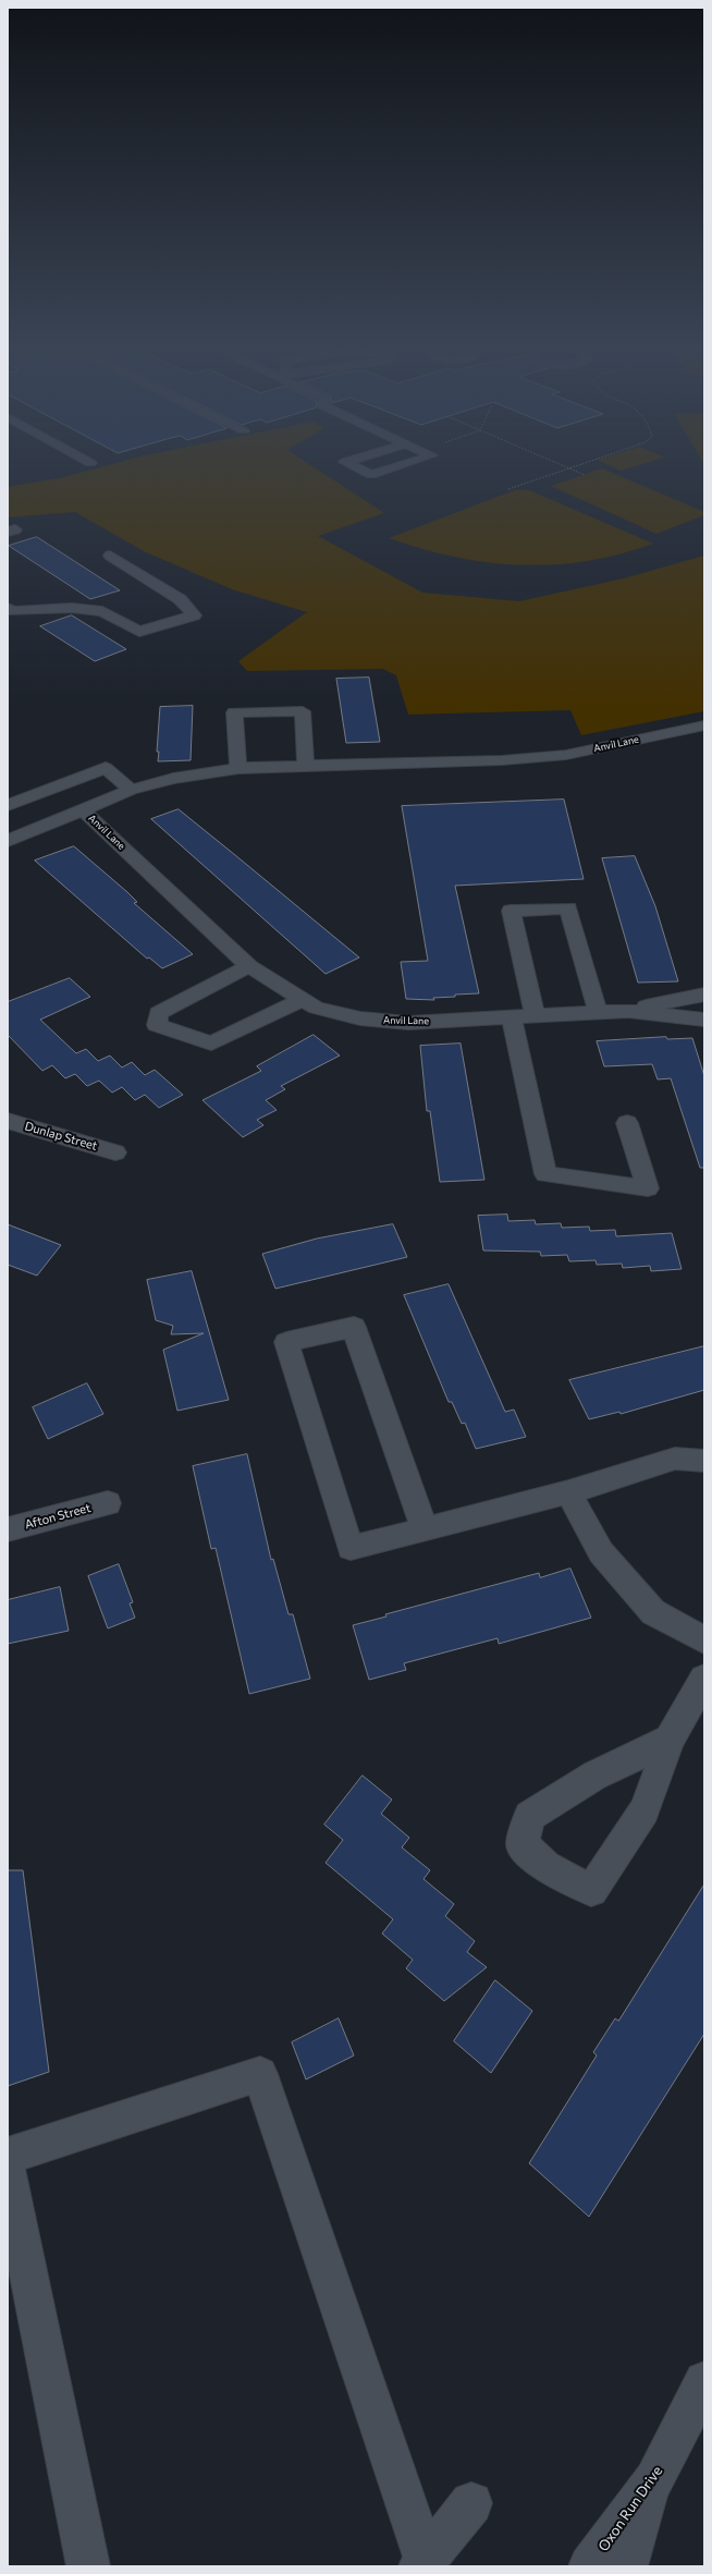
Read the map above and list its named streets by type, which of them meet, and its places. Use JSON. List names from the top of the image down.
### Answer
{
  "streets": {
    "street": [
      "Anvil Lane",
      "Dunlap Street",
      "Afton Street",
      "Oxon Run Drive"
    ]
  }
}
